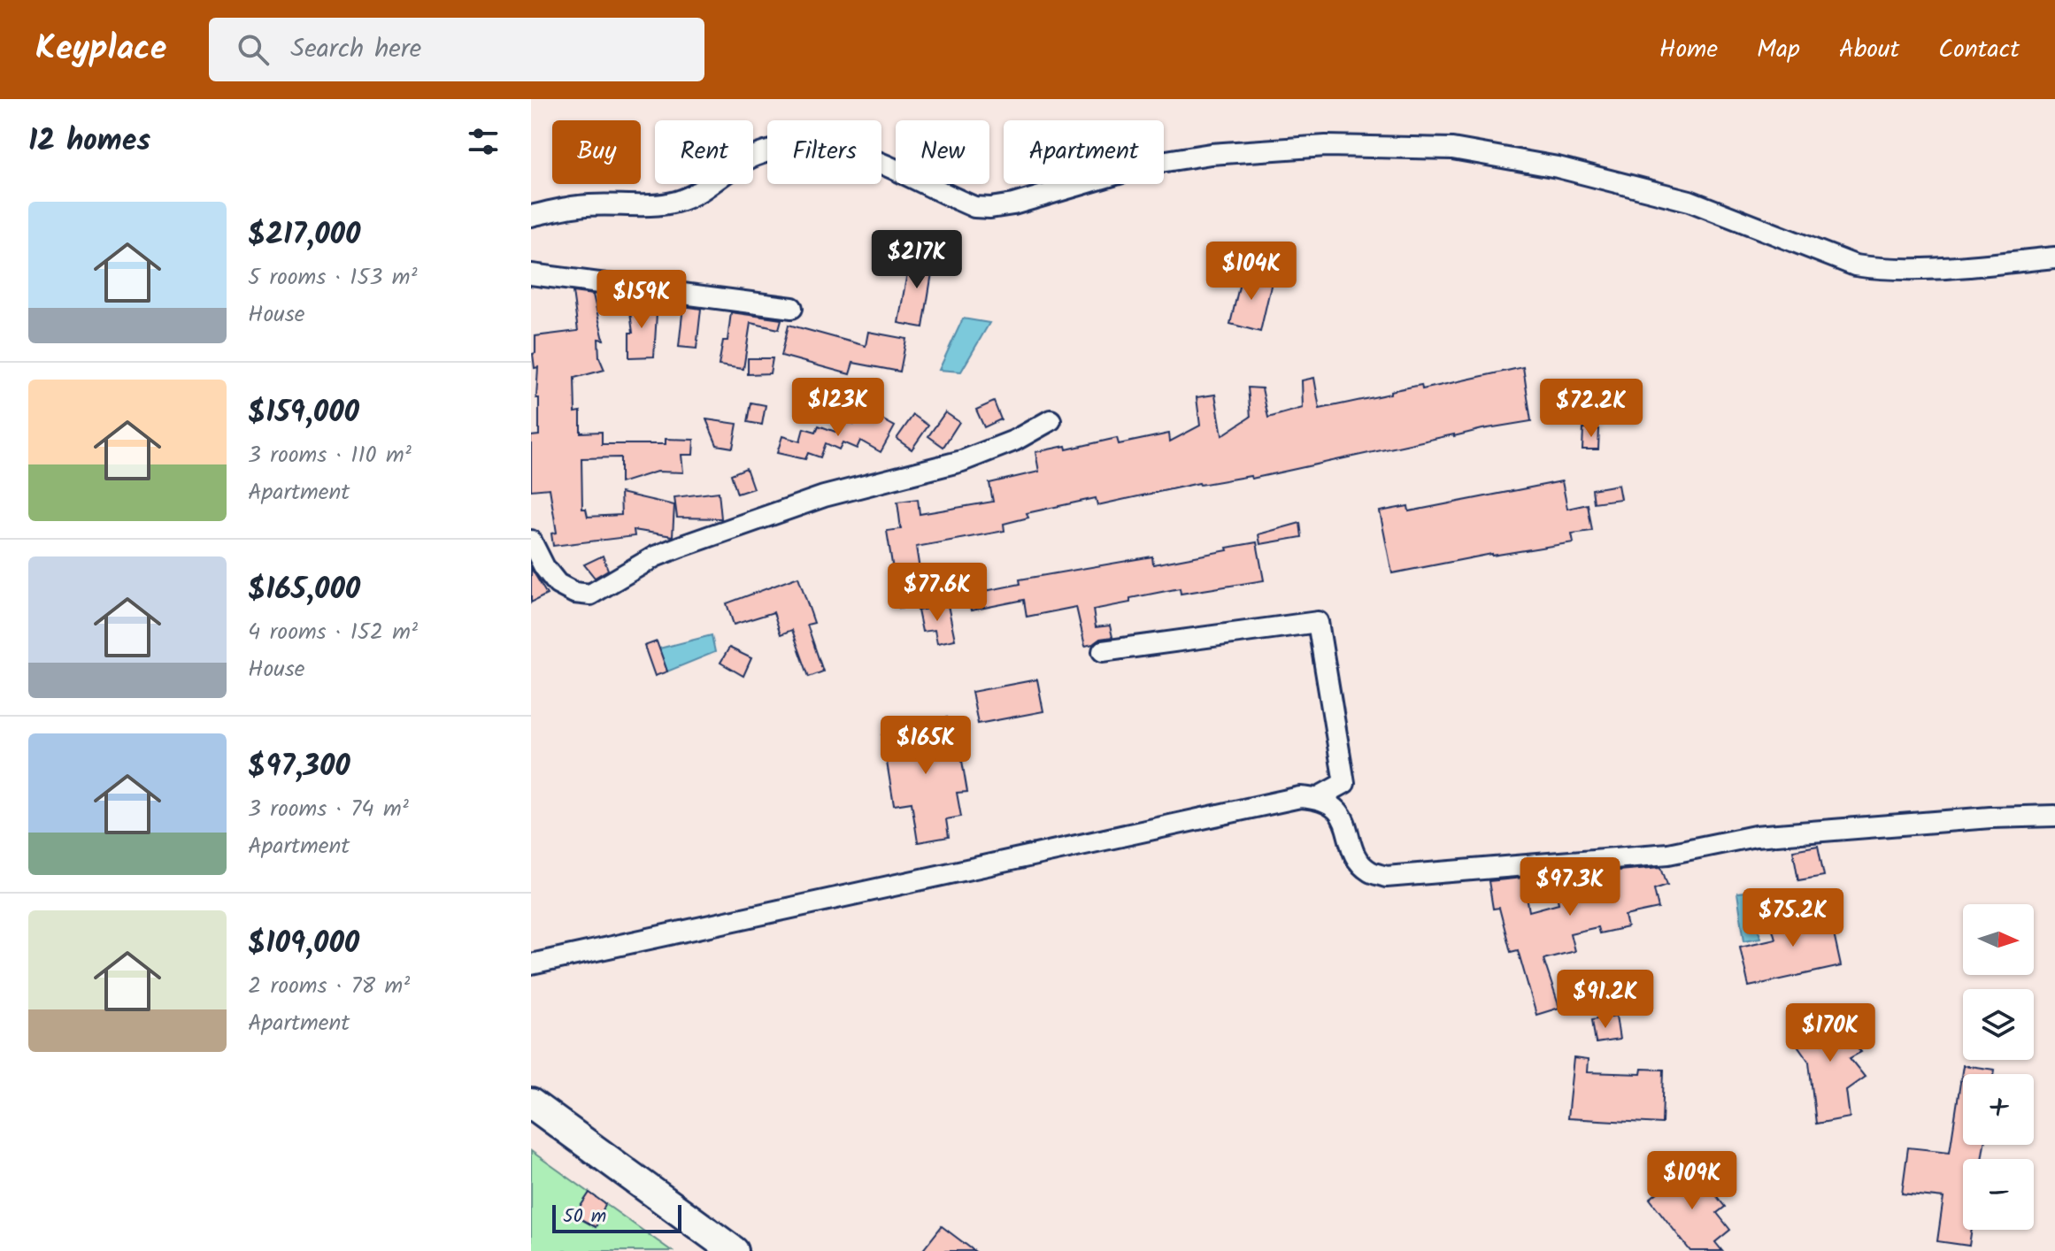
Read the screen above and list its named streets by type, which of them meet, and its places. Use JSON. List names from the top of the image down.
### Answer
{
  "scale_bar": "50 m",
  "north": "right",
  "page": {
    "header": "Keyplace",
    "search": "Search here",
    "nav": [
      "Home",
      "Map",
      "About",
      "Contact"
    ],
    "heading": "12 homes",
    "chip": [
      "Buy",
      "Rent",
      "Filters",
      "New",
      "Apartment"
    ],
    "list": [
      {
        "name": "$217,000",
        "note": "5 rooms · 153 m² · House"
      },
      {
        "name": "$159,000",
        "note": "3 rooms · 110 m² · Apartment"
      },
      {
        "name": "$165,000",
        "note": "4 rooms · 152 m² · House"
      },
      {
        "name": "$97,300",
        "note": "3 rooms · 74 m² · Apartment"
      },
      {
        "name": "$109,000",
        "note": "2 rooms · 78 m² · Apartment"
      }
    ],
    "price": [
      "$217K",
      "$104K",
      "$159K",
      "$123K",
      "$72.2K",
      "$77.6K",
      "$165K",
      "$97.3K",
      "$75.2K",
      "$91.2K",
      "$170K",
      "$109K"
    ],
    "map_buttons": ["+", "−"],
    "scale": "50 m"
  }
}
